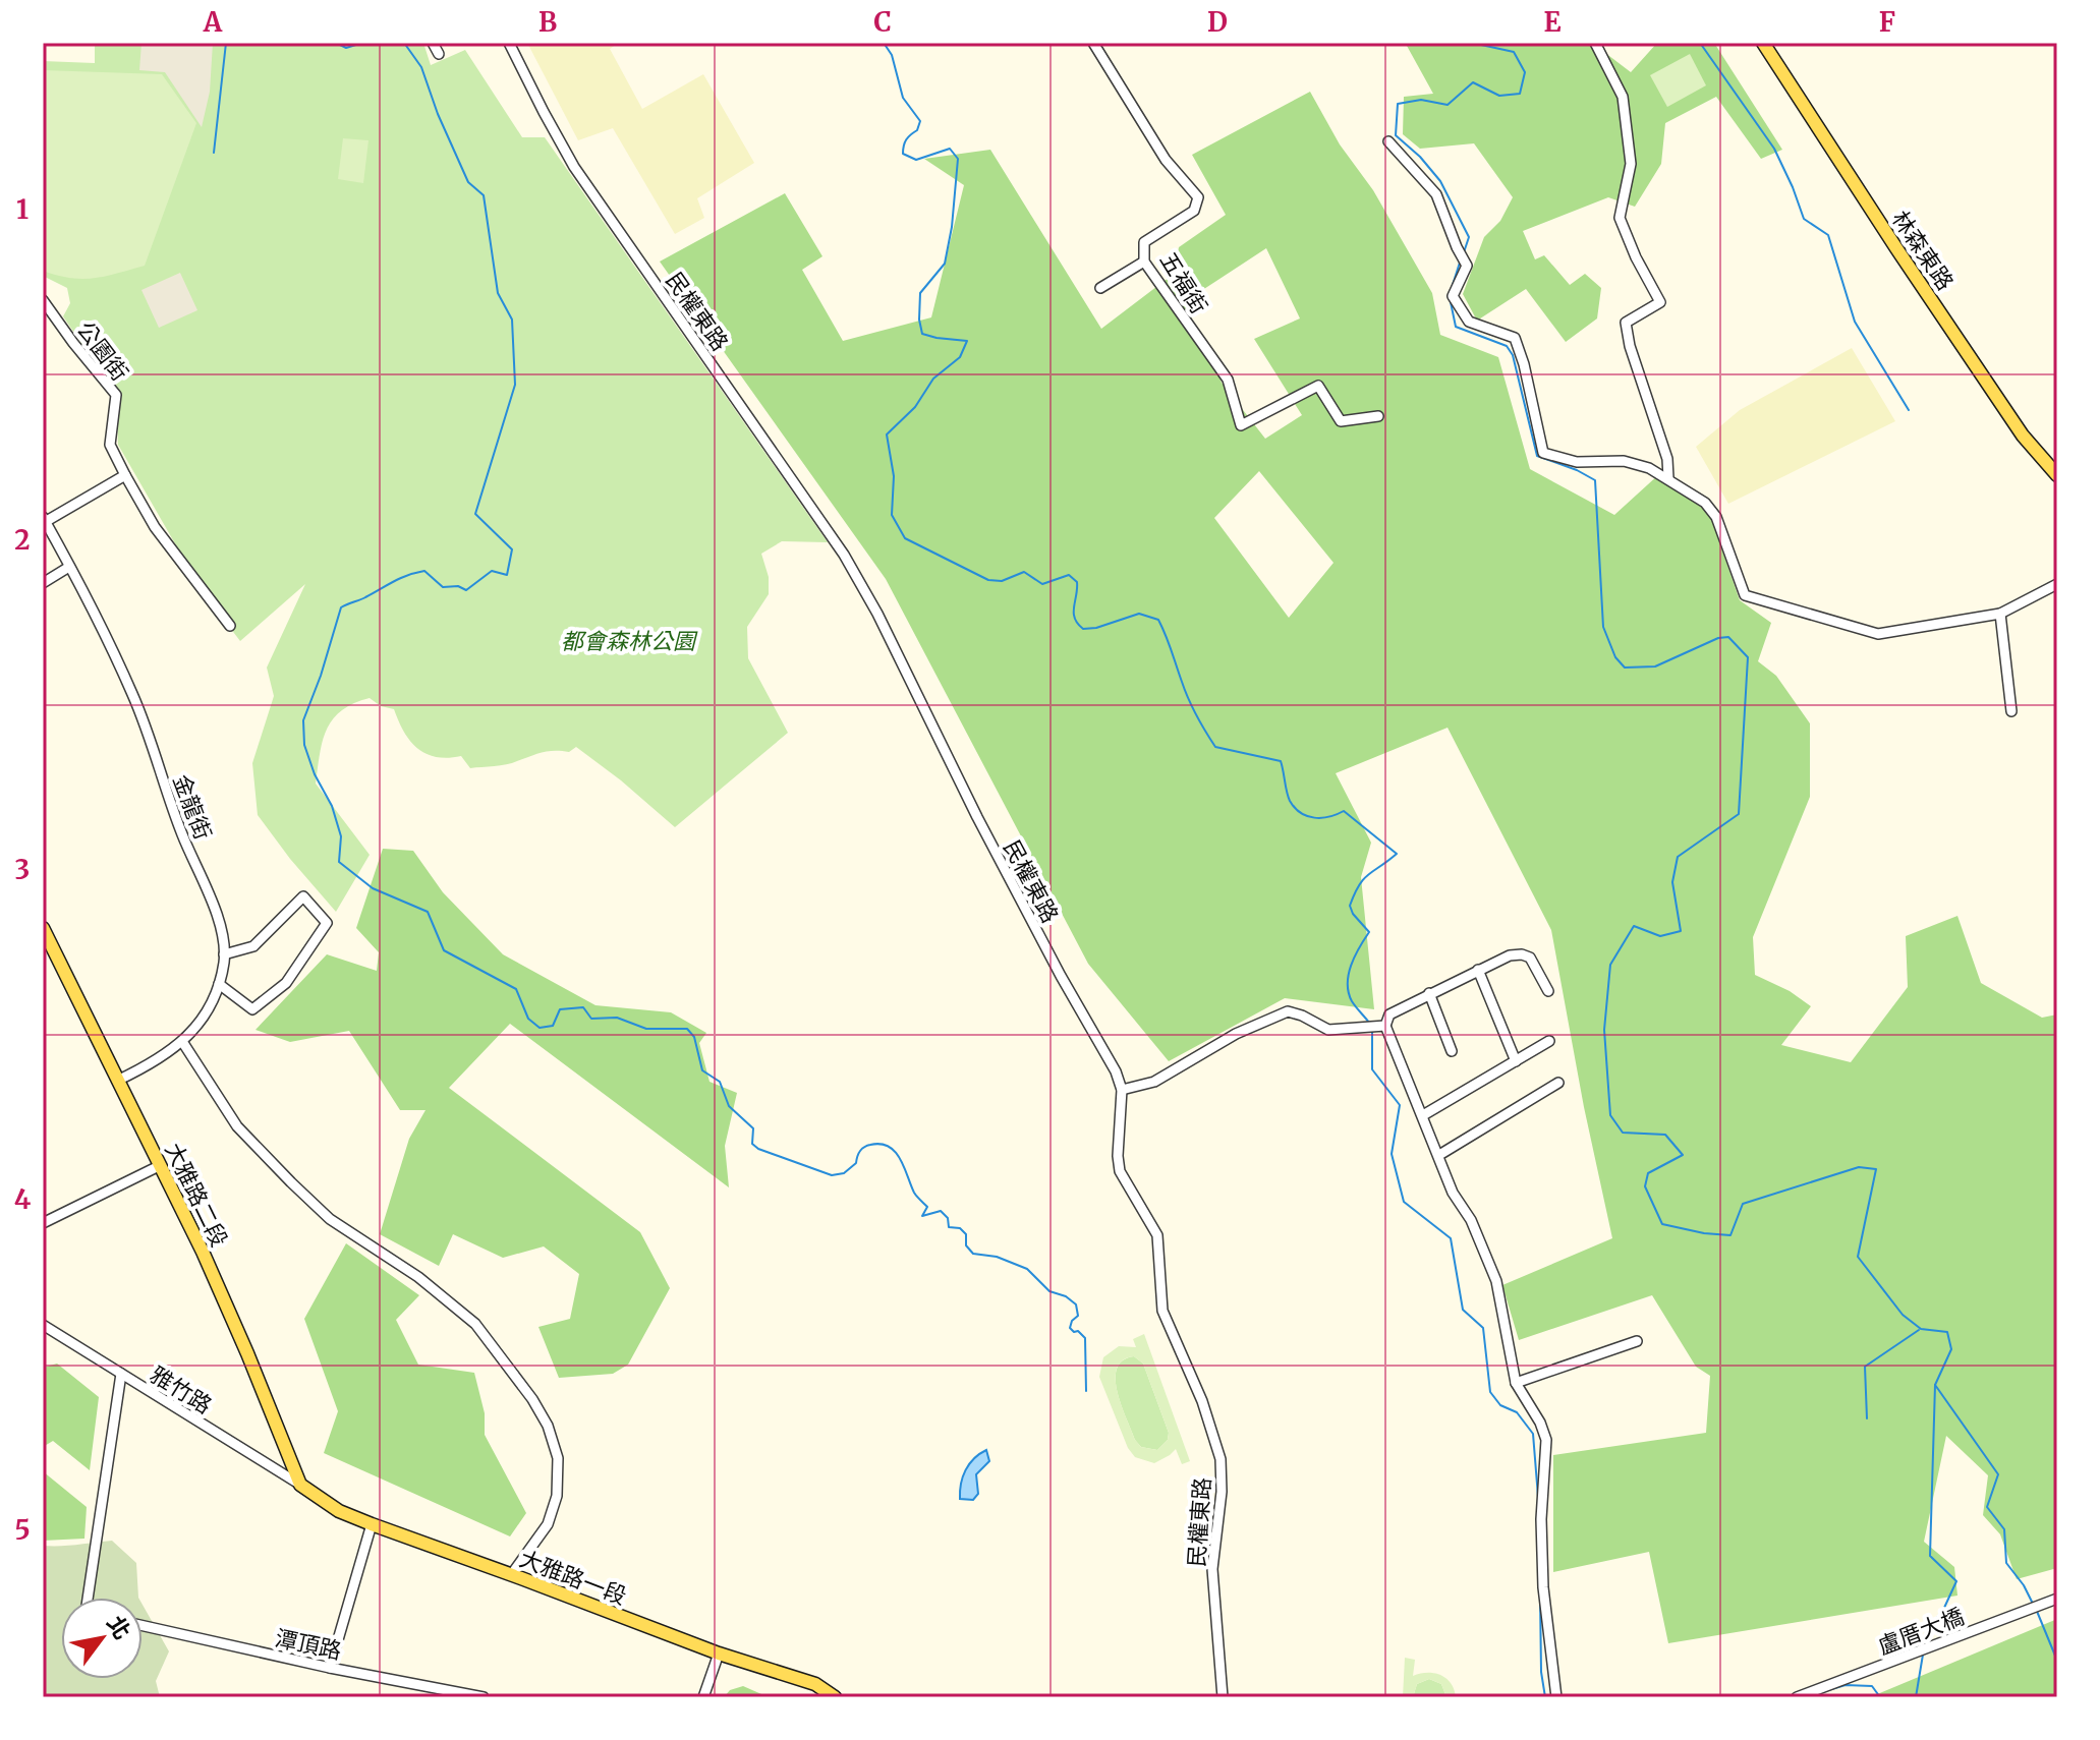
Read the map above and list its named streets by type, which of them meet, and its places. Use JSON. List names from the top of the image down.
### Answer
{
  "streets": {
    "main road": ["林森東路", "大雅路二段", "大雅路一段"],
    "street": [
      "五福街",
      "民權東路",
      "公園街",
      "金龍街",
      "雅竹路",
      "盧厝大橋",
      "潭頂路"
    ]
  },
  "crossings": [
    ["金龍街", "大雅路二段"],
    ["大雅路二段", "雅竹路"],
    ["大雅路二段", "大雅路一段"],
    ["雅竹路", "大雅路一段"]
  ],
  "parks": ["都會森林公園"],
  "north": "top right",
  "grid": {
    "columns": [
      "A",
      "B",
      "C",
      "D",
      "E",
      "F"
    ],
    "rows": [
      "1",
      "2",
      "3",
      "4",
      "5"
    ]
  }
}
